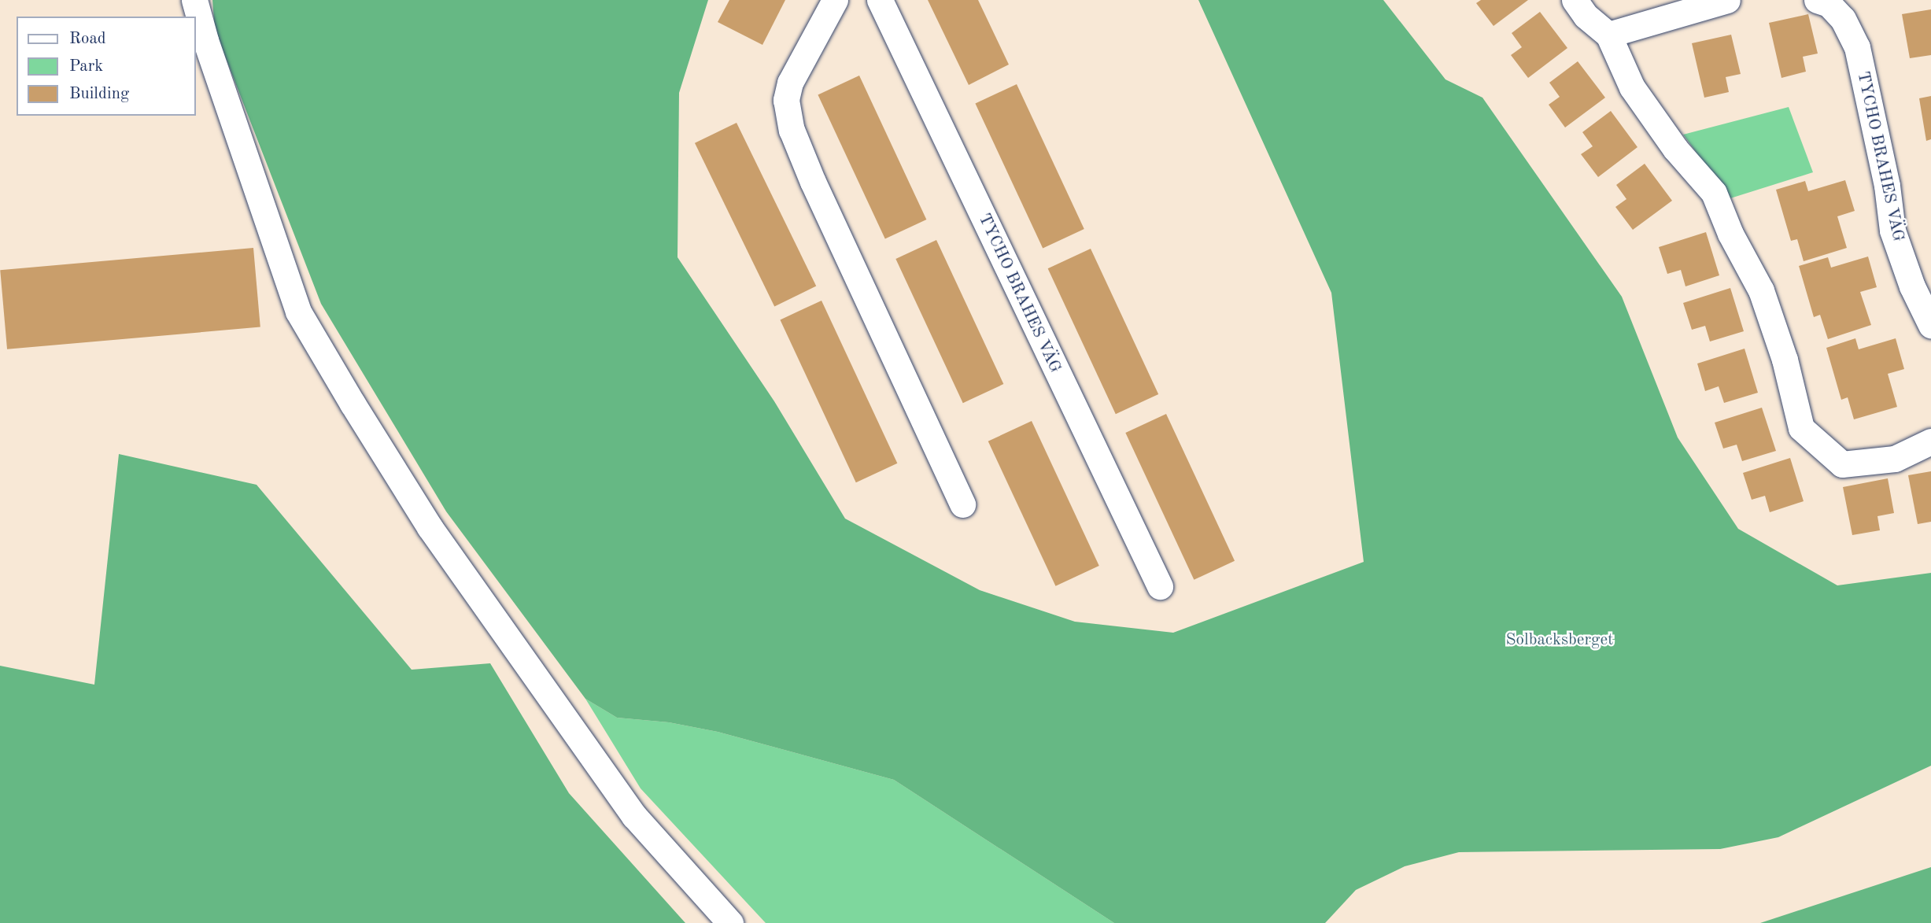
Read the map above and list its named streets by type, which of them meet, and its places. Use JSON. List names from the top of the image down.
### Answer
{
  "streets": {
    "street": ["TYCHO BRAHES VÄG"]
  },
  "parks": ["Solbacksberget"],
  "legend": ["Road", "Park", "Building"]
}
